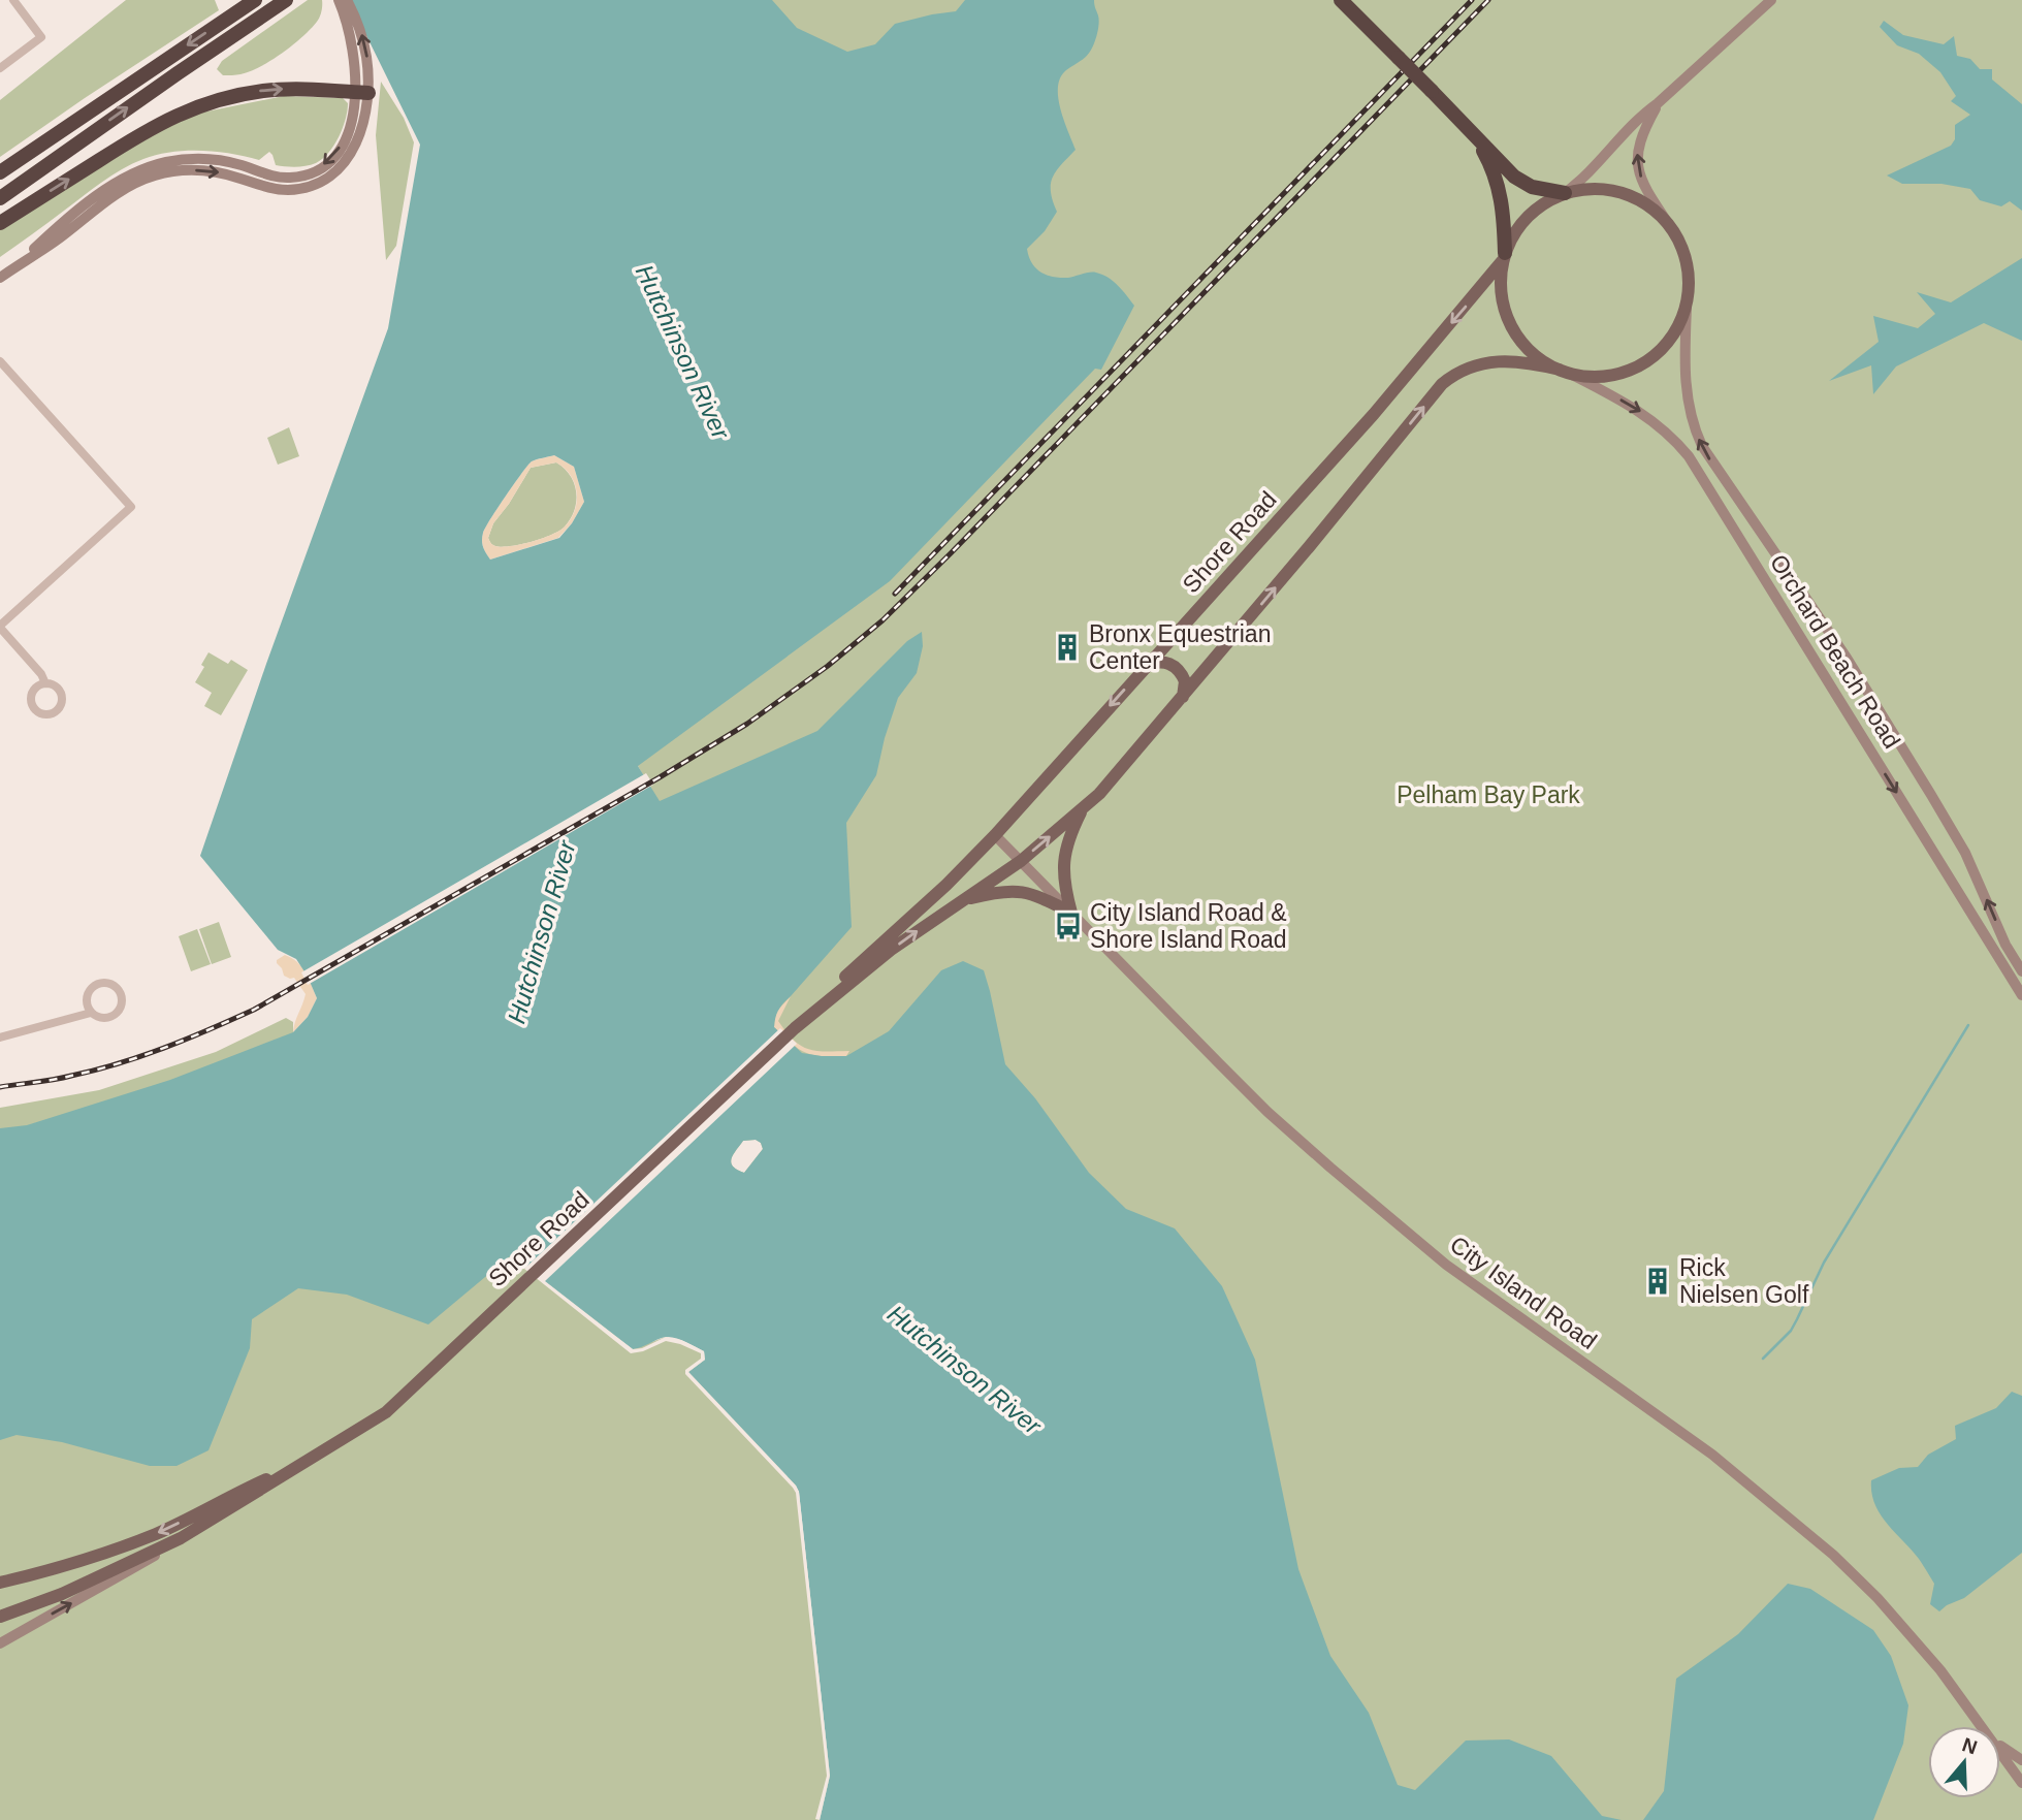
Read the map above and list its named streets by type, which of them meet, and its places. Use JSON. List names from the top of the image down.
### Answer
{
  "streets": {
    "main road": ["Shore Road"],
    "street": ["Orchard Beach Road", "City Island Road"]
  },
  "crossings": [
    ["Shore Road", "Orchard Beach Road"],
    ["Shore Road", "City Island Road"]
  ],
  "water": ["Hutchinson River"],
  "parks": ["Pelham Bay Park"],
  "places": {
    "building": ["Bronx Equestrian Center", "Rick Nielsen Golf"],
    "bus stop": ["City Island Road & Shore Island Road"]
  },
  "north": "top"
}
